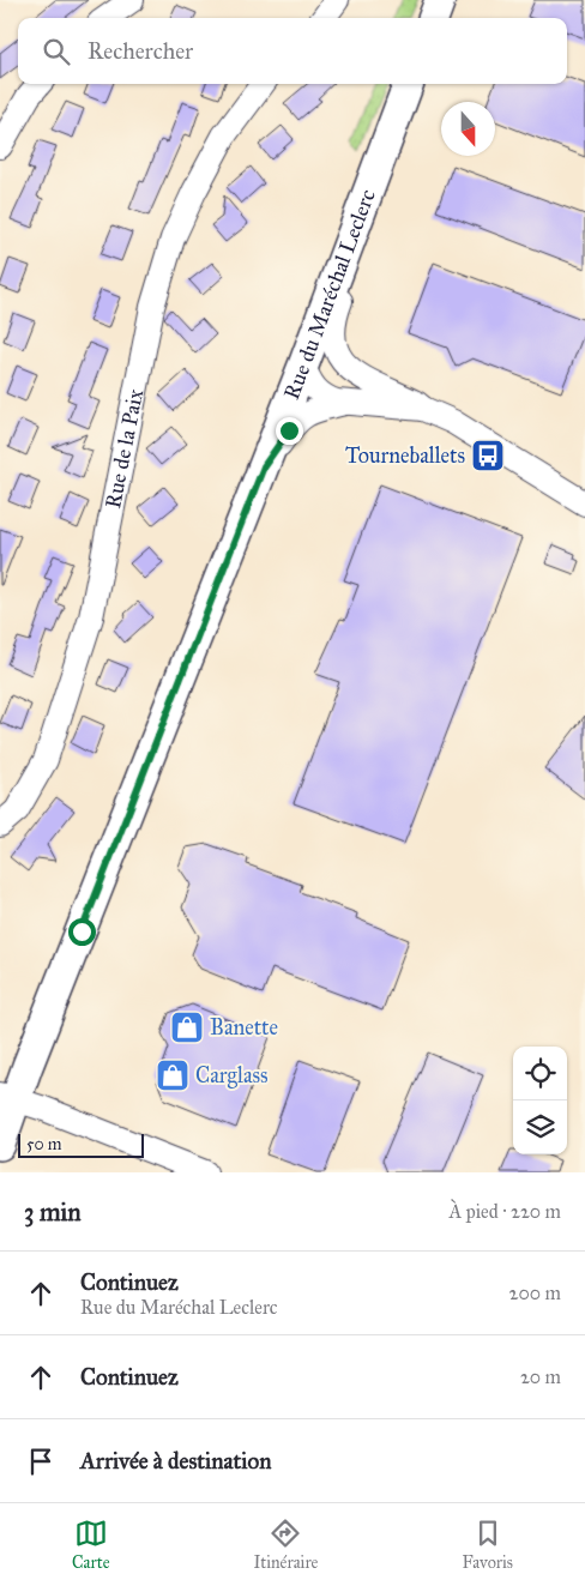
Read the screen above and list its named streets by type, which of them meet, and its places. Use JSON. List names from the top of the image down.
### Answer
{
  "streets": {
    "main road": ["Rue du Maréchal Leclerc"],
    "street": ["Rue de la Paix"]
  },
  "places": {
    "bus stop": ["Tourneballets"],
    "shop": ["Banette", "Carglass"]
  },
  "scale_bar": "50 m",
  "north": "bottom",
  "page": {
    "search": "Rechercher",
    "scale": "50 m",
    "heading": ["3 min", "À pied · 220 m"],
    "list": [
      ["Continuez", "Rue du Maréchal Leclerc", "200 m"],
      ["Continuez", "20 m"],
      "Arrivée à destination"
    ],
    "nav": ["Carte", "Itinéraire", "Favoris"]
  }
}
